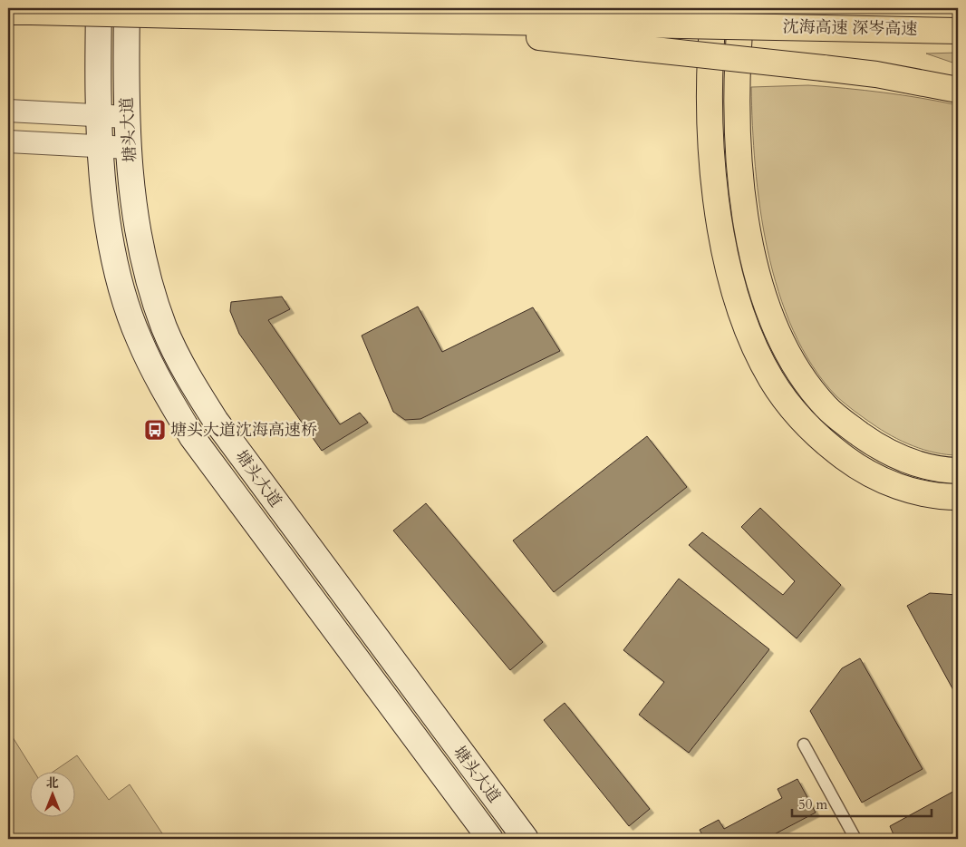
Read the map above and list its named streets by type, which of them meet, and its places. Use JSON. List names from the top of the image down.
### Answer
{
  "streets": {
    "highway": ["沈海高速 深岑高速"],
    "main road": ["塘头大道"]
  },
  "places": {
    "bus stop": ["塘头大道沈海高速桥"]
  },
  "scale_bar": "50 m",
  "north": "top"
}
